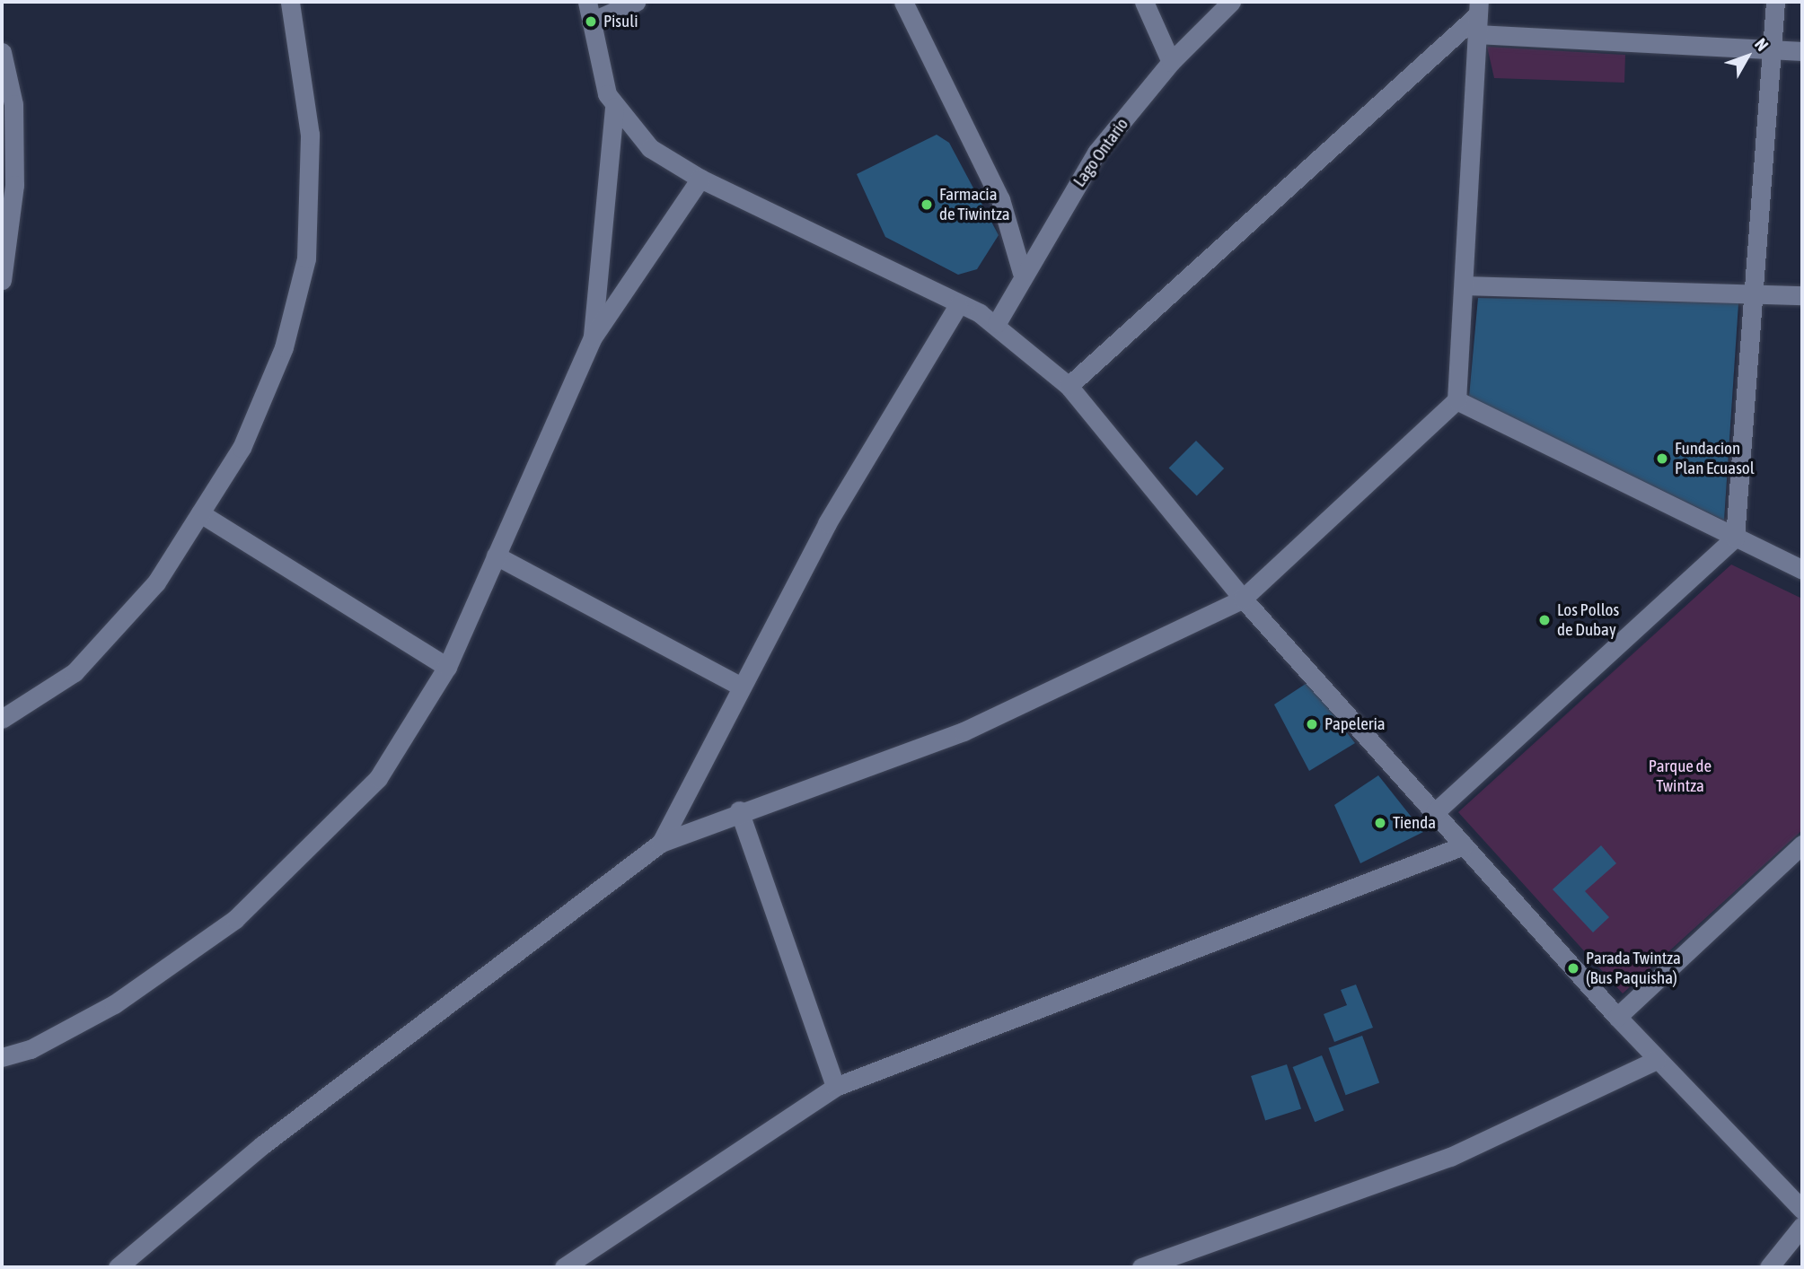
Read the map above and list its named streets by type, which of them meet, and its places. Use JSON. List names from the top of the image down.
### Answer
{
  "streets": {
    "street": ["Lago Ontario"]
  },
  "parks": ["Parque de Twintza"],
  "places": [
    "Pisuli",
    "Farmacia de Tiwintza",
    "Fundacion Plan Ecuasol",
    "Los Pollos de Dubay",
    "Papeleria",
    "Tienda",
    "Parada Twintza (Bus Paquisha)"
  ],
  "north": "top right"
}
